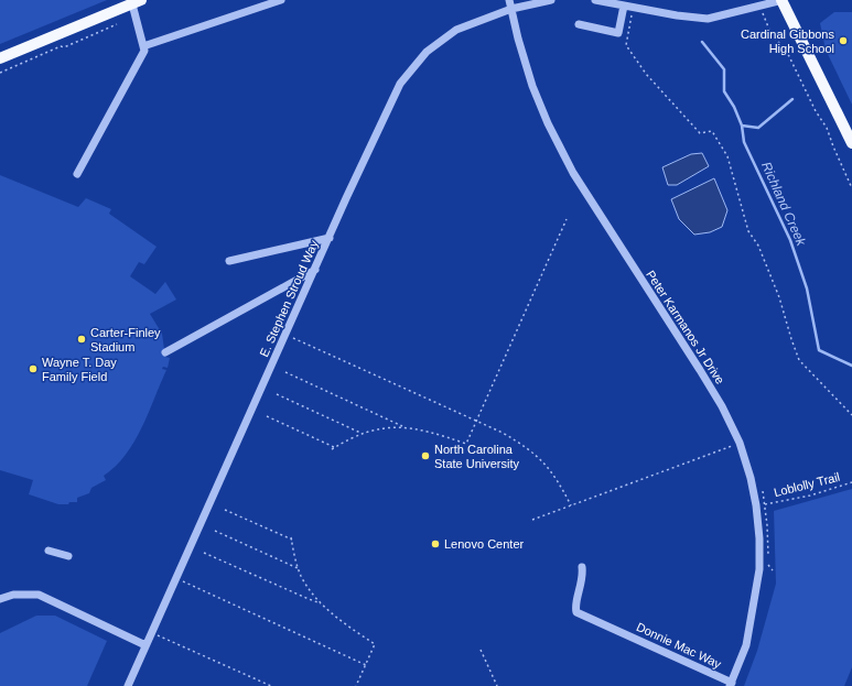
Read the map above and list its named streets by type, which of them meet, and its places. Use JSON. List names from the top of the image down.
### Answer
{
  "streets": {
    "street": ["E. Stephen Stroud Way", "Peter Karmanos Jr Drive", "Donnie Mac Way"],
    "path": ["Loblolly Trail"]
  },
  "crossings": [
    ["E. Stephen Stroud Way", "Peter Karmanos Jr Drive"],
    ["Peter Karmanos Jr Drive", "Donnie Mac Way"]
  ],
  "water": ["Richland Creek"],
  "places": [
    "Cardinal Gibbons High School",
    "Carter-Finley Stadium",
    "Wayne T. Day Family Field",
    "North Carolina State University",
    "Lenovo Center"
  ]
}
